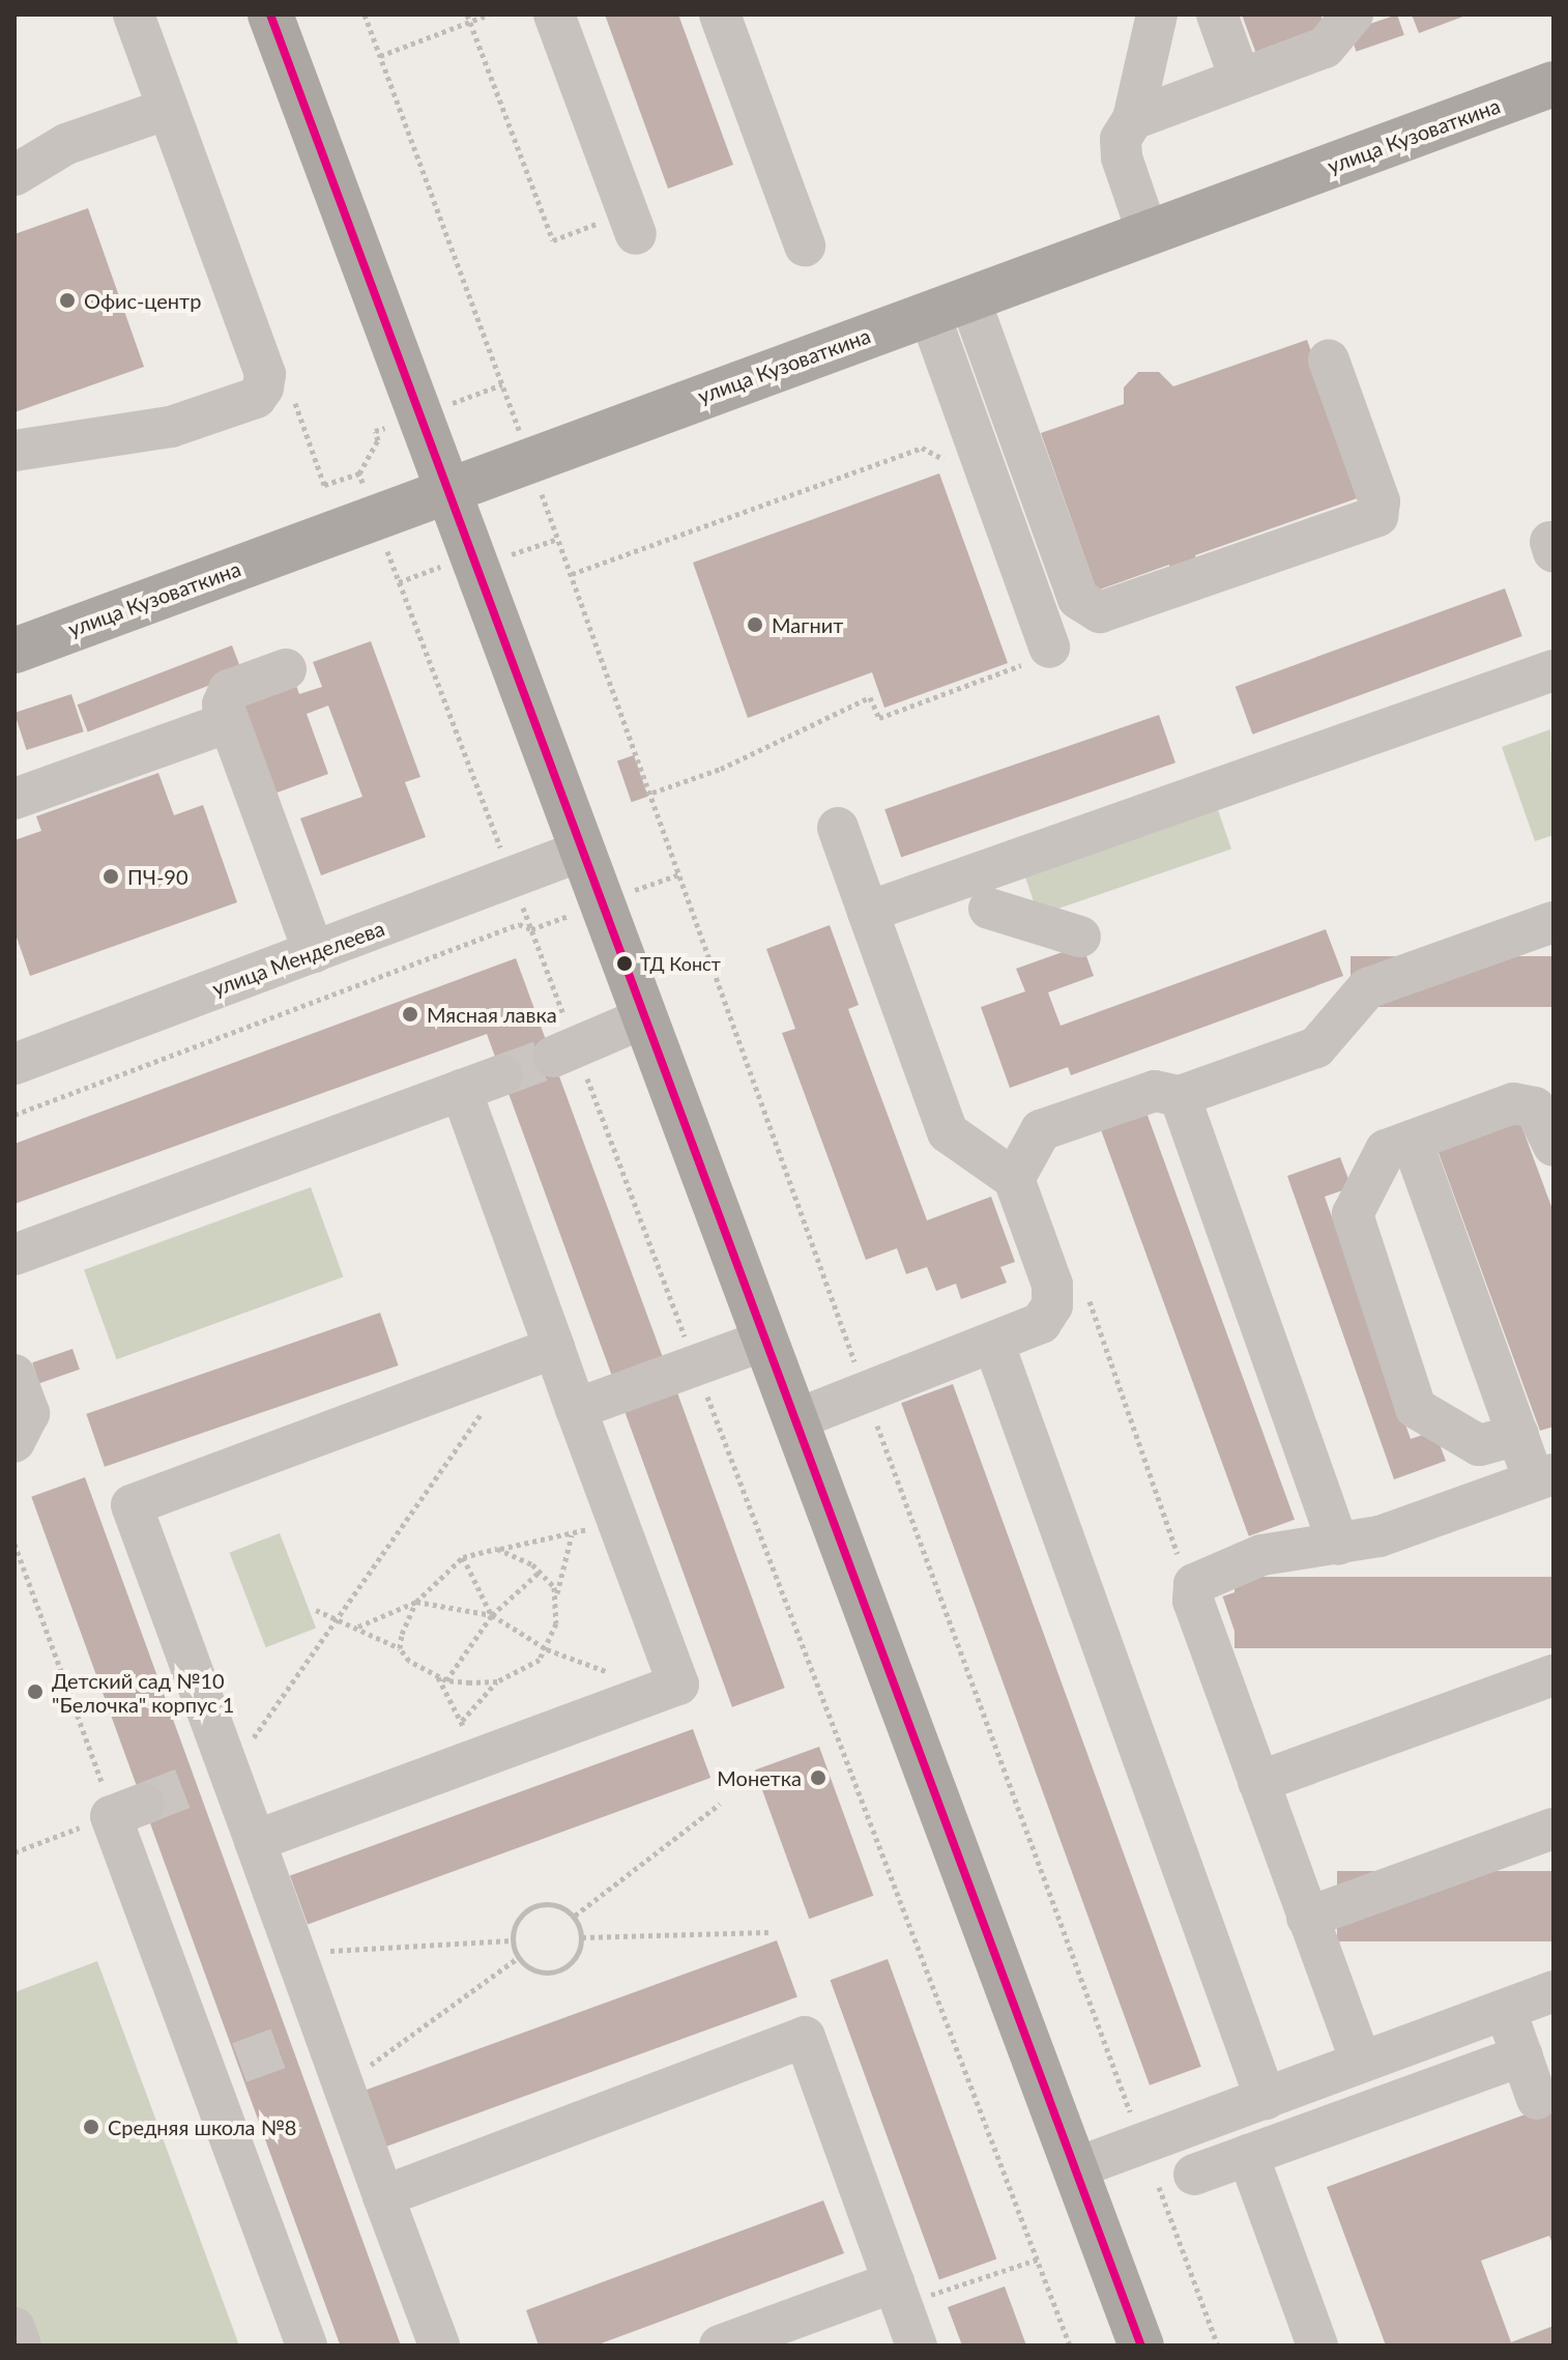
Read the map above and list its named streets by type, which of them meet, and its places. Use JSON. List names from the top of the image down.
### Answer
{
  "streets": {
    "main road": ["улица Кузоваткина"],
    "street": ["улица Менделеева"]
  },
  "places": [
    "Офис-центр",
    "Магнит",
    "ПЧ-90",
    "ТД Конст",
    "Мясная лавка",
    "Детский сад №10 \"Белочка\" корпус 1",
    "Монетка",
    "Средняя школа №8"
  ]
}
